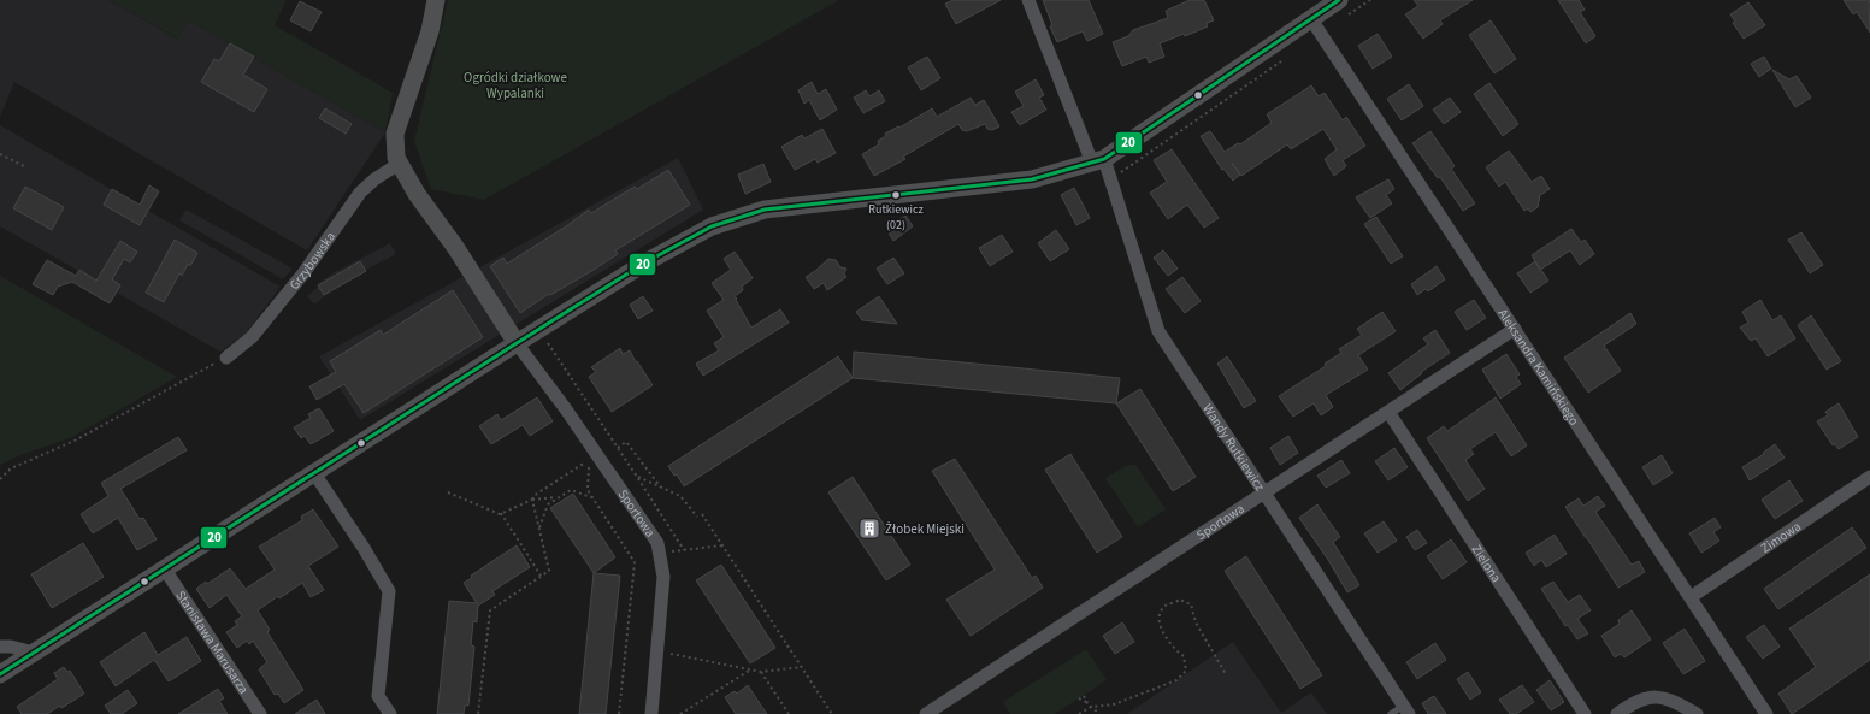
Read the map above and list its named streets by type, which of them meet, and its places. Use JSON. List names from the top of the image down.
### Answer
{
  "streets": {
    "street": [
      "Grzybowska",
      "Aleksandra Kamińskiego",
      "Wandy Rutkiewicz",
      "Sportowa",
      "Zimowa",
      "Zielona",
      "Stanisława Marusarza"
    ]
  },
  "crossings": [
    ["Aleksandra Kamińskiego", "Sportowa"],
    ["Aleksandra Kamińskiego", "Zimowa"],
    ["Wandy Rutkiewicz", "Sportowa"],
    ["Sportowa", "Zielona"]
  ],
  "parks": ["Ogródki działkowe Wypalanki"],
  "places": {
    "other": ["Rutkiewicz (02)"],
    "building": ["Żłobek Miejski"]
  },
  "lines": ["transit line 20"]
}
